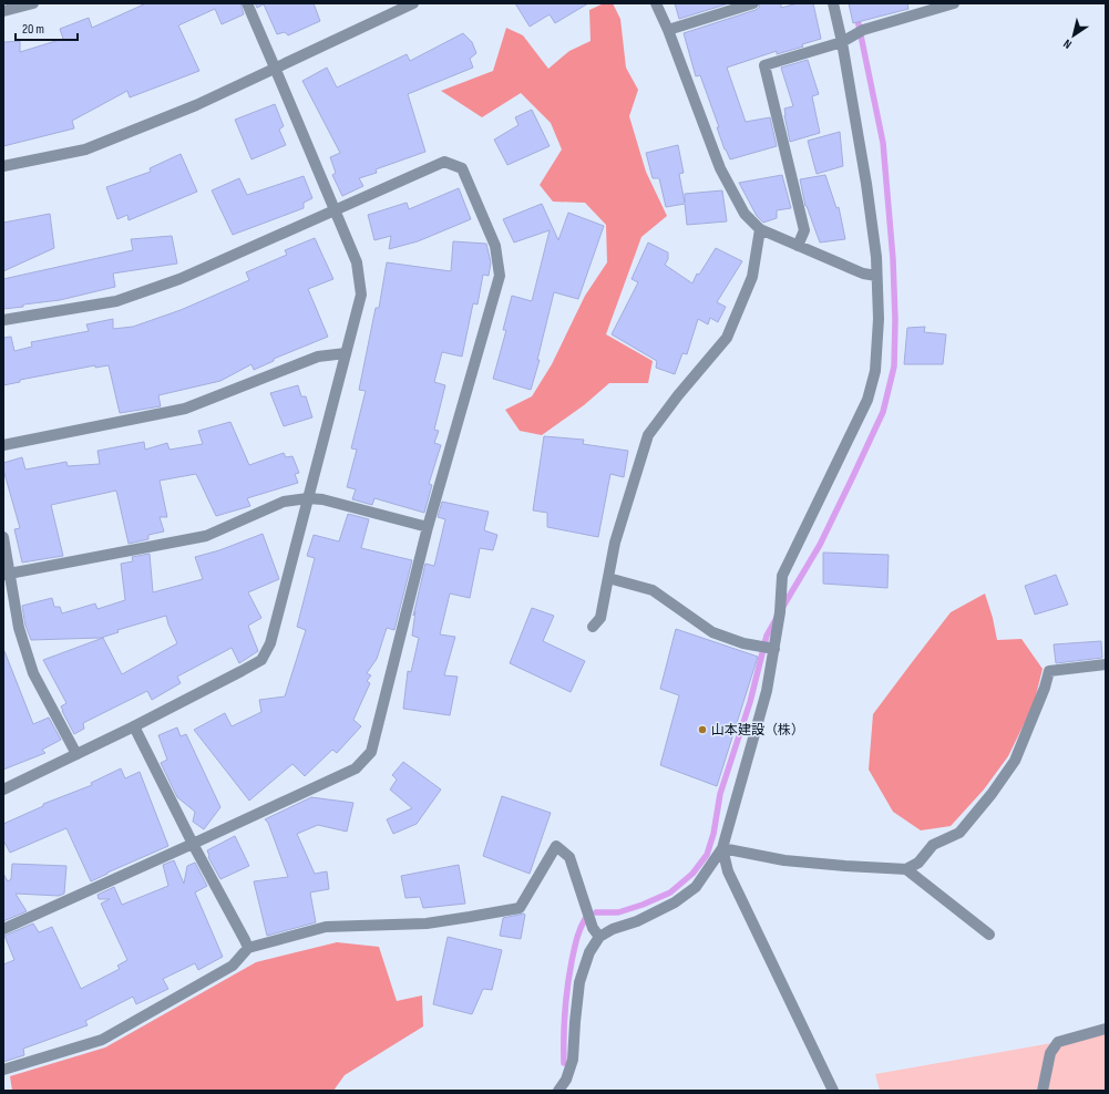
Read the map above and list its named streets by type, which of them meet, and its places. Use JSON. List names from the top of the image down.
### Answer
{
  "places": ["山本建設（株）"],
  "scale_bar": "20 m",
  "north": "bottom left"
}
